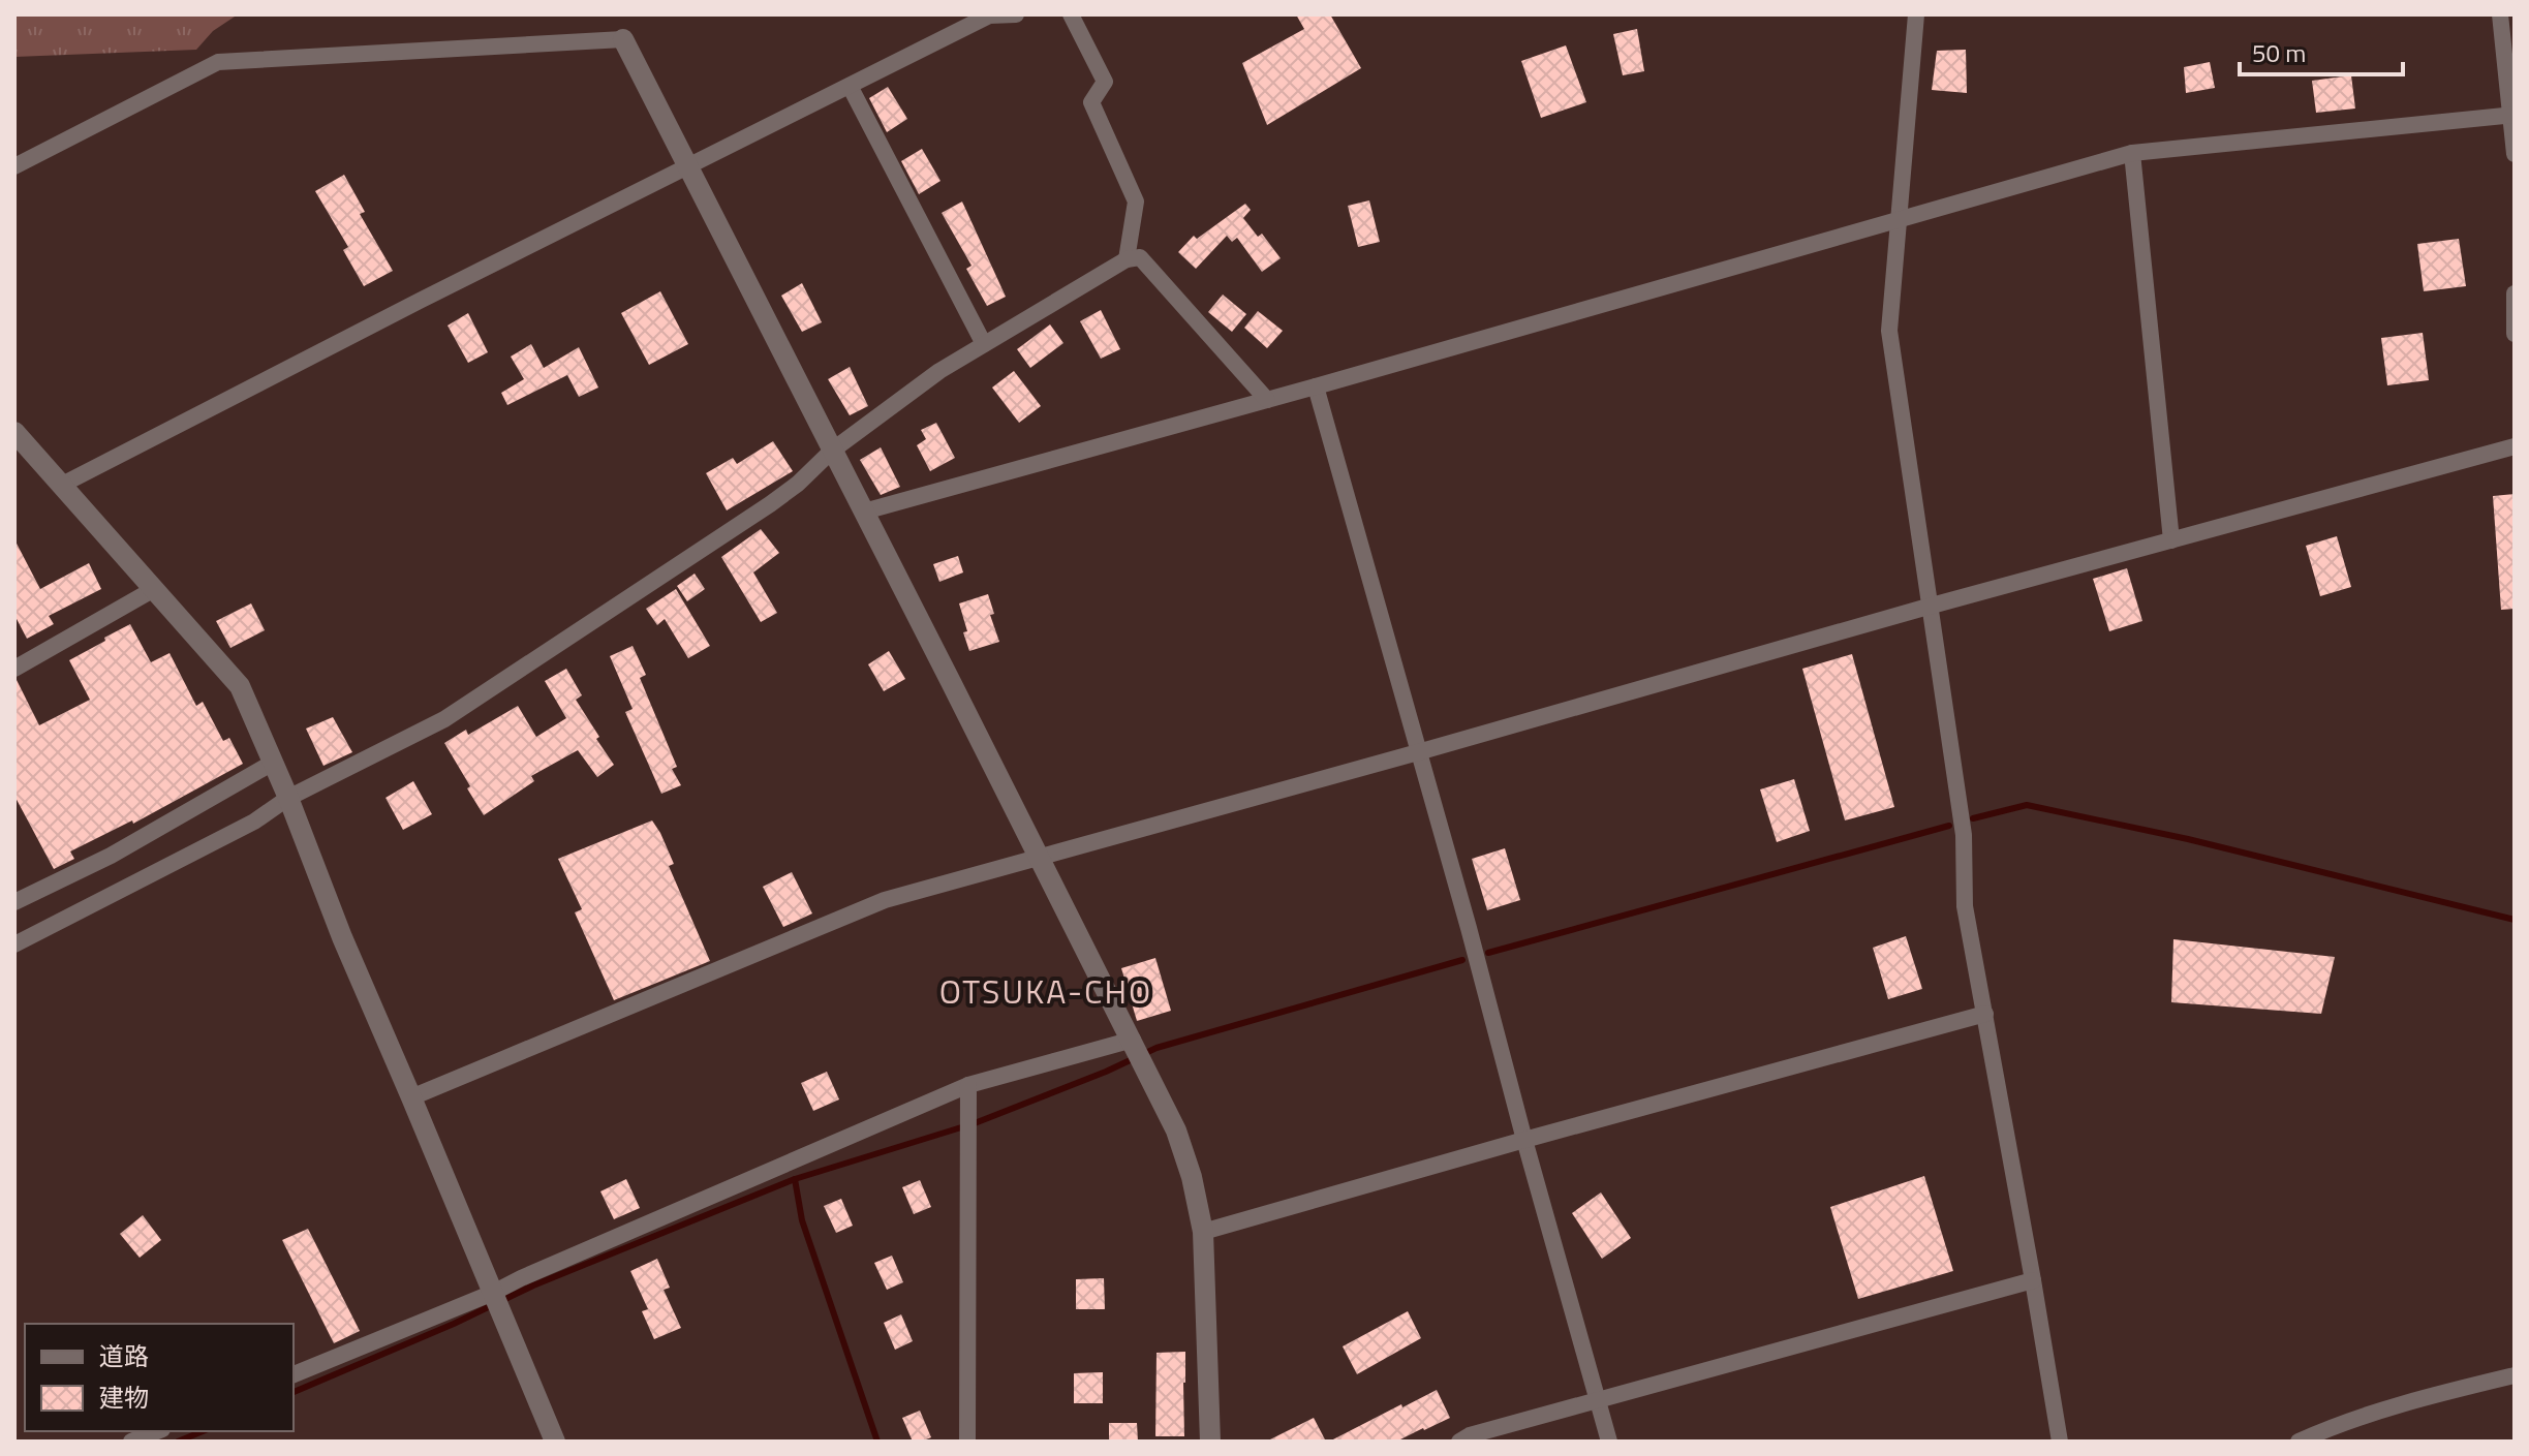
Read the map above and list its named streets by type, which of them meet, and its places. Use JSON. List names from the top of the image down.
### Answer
{
  "districts": ["OTSUKA-CHO"],
  "legend": ["道路", "建物"],
  "scale_bar": "50 m"
}
